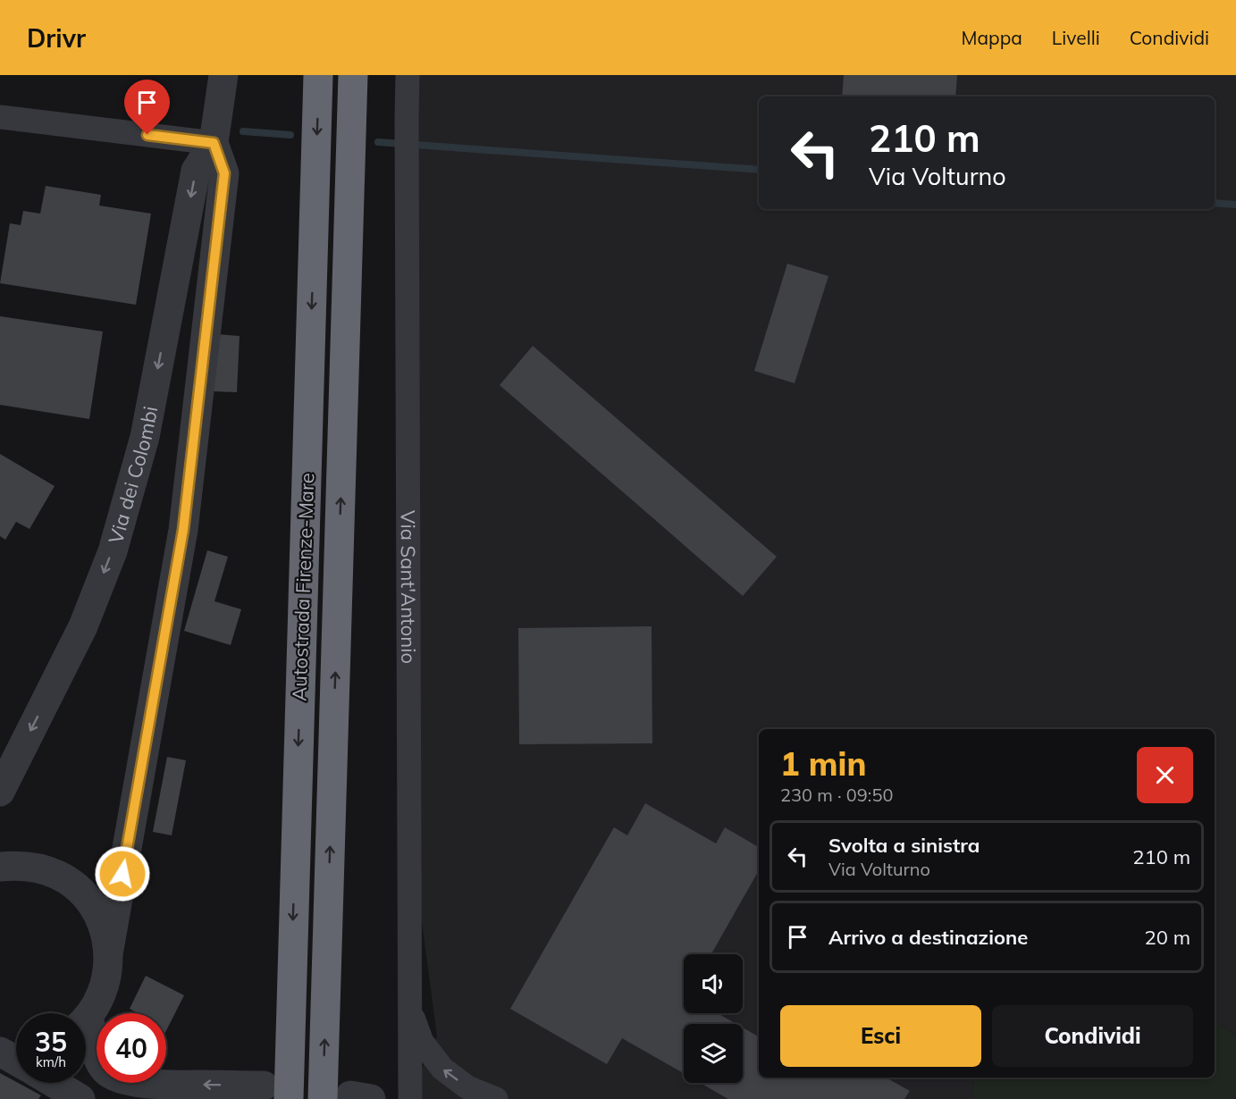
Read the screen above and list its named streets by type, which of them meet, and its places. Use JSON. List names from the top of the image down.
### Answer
{
  "streets": {
    "highway": ["Autostrada Firenze-Mare"],
    "street": ["Via dei Colombi", "Via Sant'Antonio"]
  },
  "page": {
    "header": "Drivr",
    "nav": ["Mappa", "Livelli", "Condividi"],
    "turn": ["210 m", "Via Volturno"],
    "heading": ["1 min", "230 m · 09:50"],
    "list": [
      {
        "name": "Svolta a sinistra",
        "note": "Via Volturno",
        "value": "210 m"
      },
      {
        "name": "Arrivo a destinazione",
        "value": "20 m"
      }
    ],
    "buttons": ["Esci", "Condividi"],
    "speed": "35 km/h",
    "limit": "40"
  }
}
